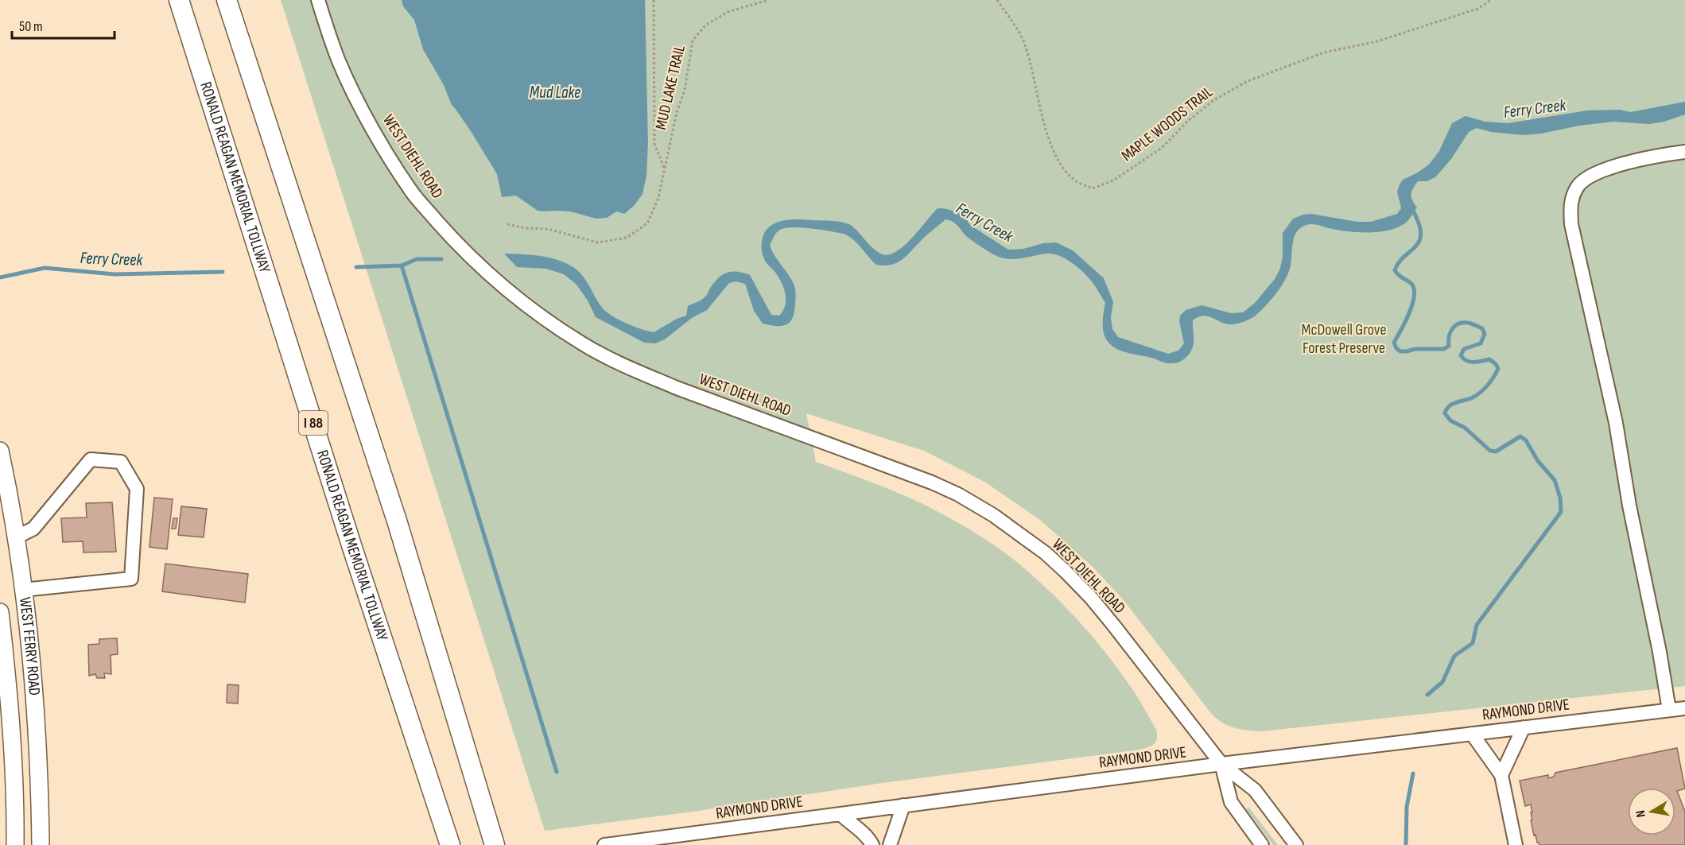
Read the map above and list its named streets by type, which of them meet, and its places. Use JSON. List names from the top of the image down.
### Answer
{
  "streets": {
    "highway": ["RONALD REAGAN MEMORIAL TOLLWAY", "I 88"],
    "main road": ["WEST FERRY ROAD"],
    "street": ["WEST DIEHL ROAD", "RAYMOND DRIVE"],
    "path": ["MUD LAKE TRAIL", "MAPLE WOODS TRAIL"]
  },
  "crossings": [
    ["WEST DIEHL ROAD", "RAYMOND DRIVE"]
  ],
  "water": ["Mud Lake", "Ferry Creek"],
  "parks": ["McDowell Grove Forest Preserve"],
  "scale_bar": "50 m",
  "north": "left"
}
